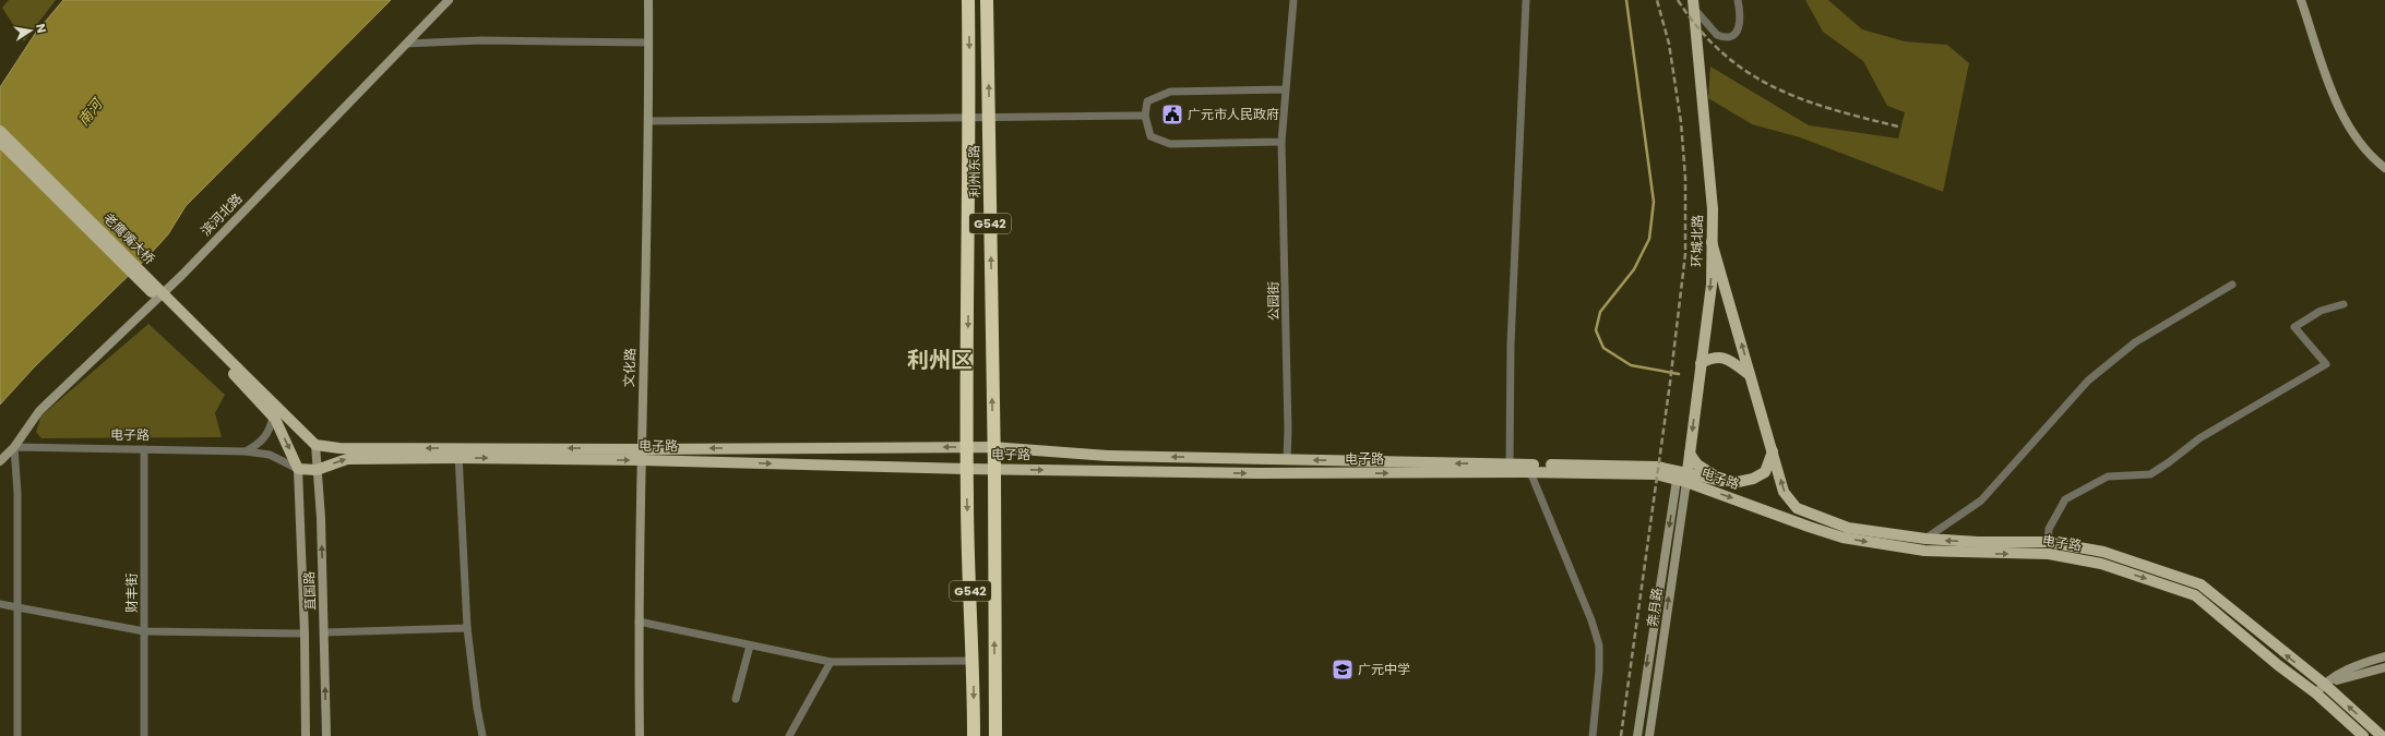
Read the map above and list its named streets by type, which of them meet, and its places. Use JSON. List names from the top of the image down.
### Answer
{
  "streets": {
    "highway": ["利州东路", "G542"],
    "main road": ["老鹰嘴大桥", "环城北路", "电子路"],
    "street": [
      "滨河北路",
      "公园街",
      "文化路",
      "苴国路",
      "财丰街",
      "奔月路"
    ]
  },
  "crossings": [
    ["利州东路", "G542"],
    ["利州东路", "电子路"],
    ["滨河北路", "电子路"],
    ["G542", "电子路"],
    ["环城北路", "电子路"],
    ["环城北路", "奔月路"],
    ["公园街", "电子路"],
    ["文化路", "电子路"],
    ["电子路", "苴国路"],
    ["电子路", "财丰街"],
    ["电子路", "奔月路"]
  ],
  "one_way": ["环城北路"],
  "districts": ["利州区"],
  "water": ["南河"],
  "places": {
    "public building": ["广元市人民政府"],
    "school or university": ["广元中学"]
  },
  "north": "right"
}
